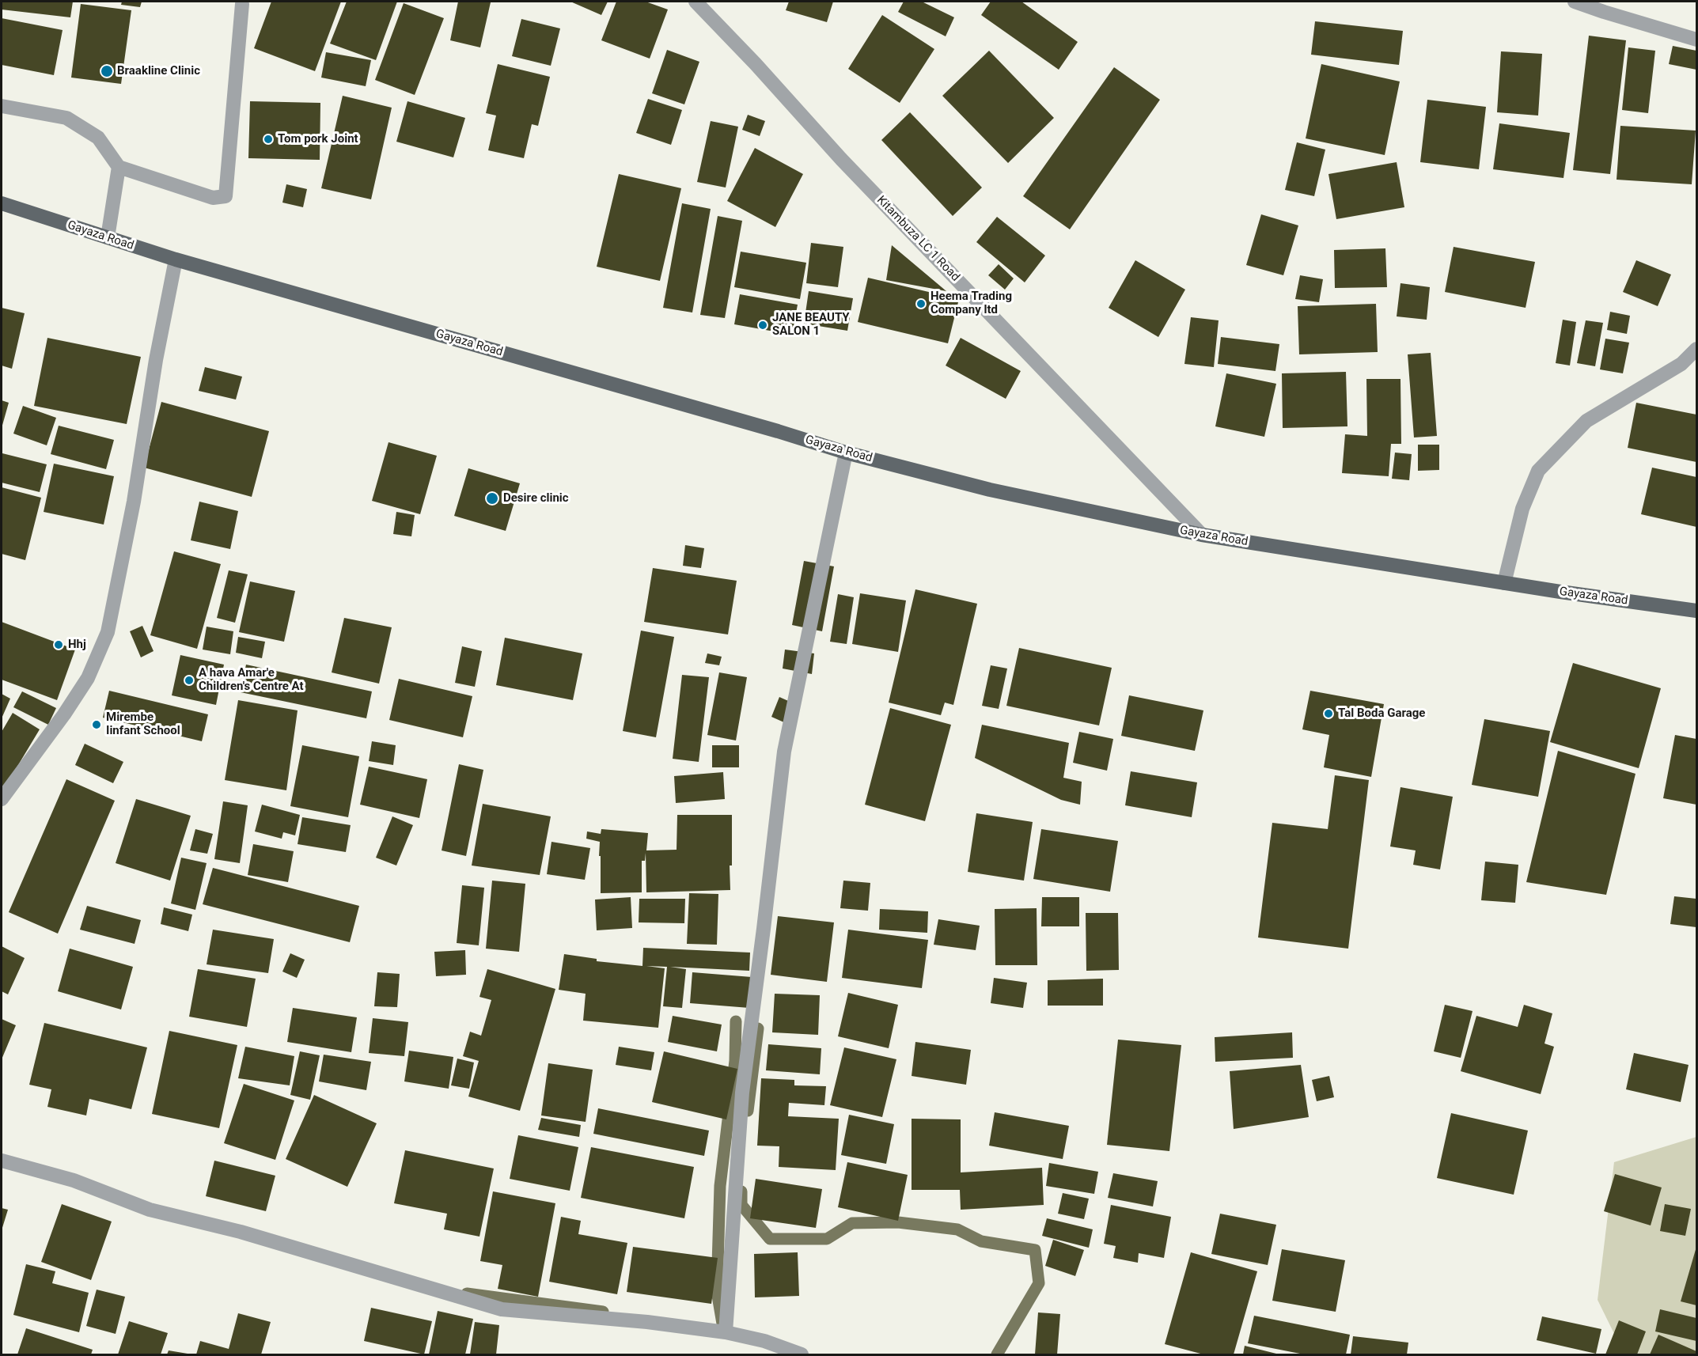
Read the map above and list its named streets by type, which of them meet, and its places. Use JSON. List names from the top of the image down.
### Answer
{
  "streets": {
    "main road": ["Gayaza Road"],
    "street": ["Kitambuza LC 1 Road"]
  },
  "crossings": [
    ["Gayaza Road", "Kitambuza LC 1 Road"]
  ],
  "places": [
    "Braakline Clinic",
    "Tom pork Joint",
    "Heema Trading Company ltd",
    "JANE BEAUTY SALON 1",
    "Desire clinic",
    "Hhj",
    "A hava Amar'e Children's Centre At",
    "Tal Boda Garage",
    "Mirembe Iinfant School"
  ]
}
